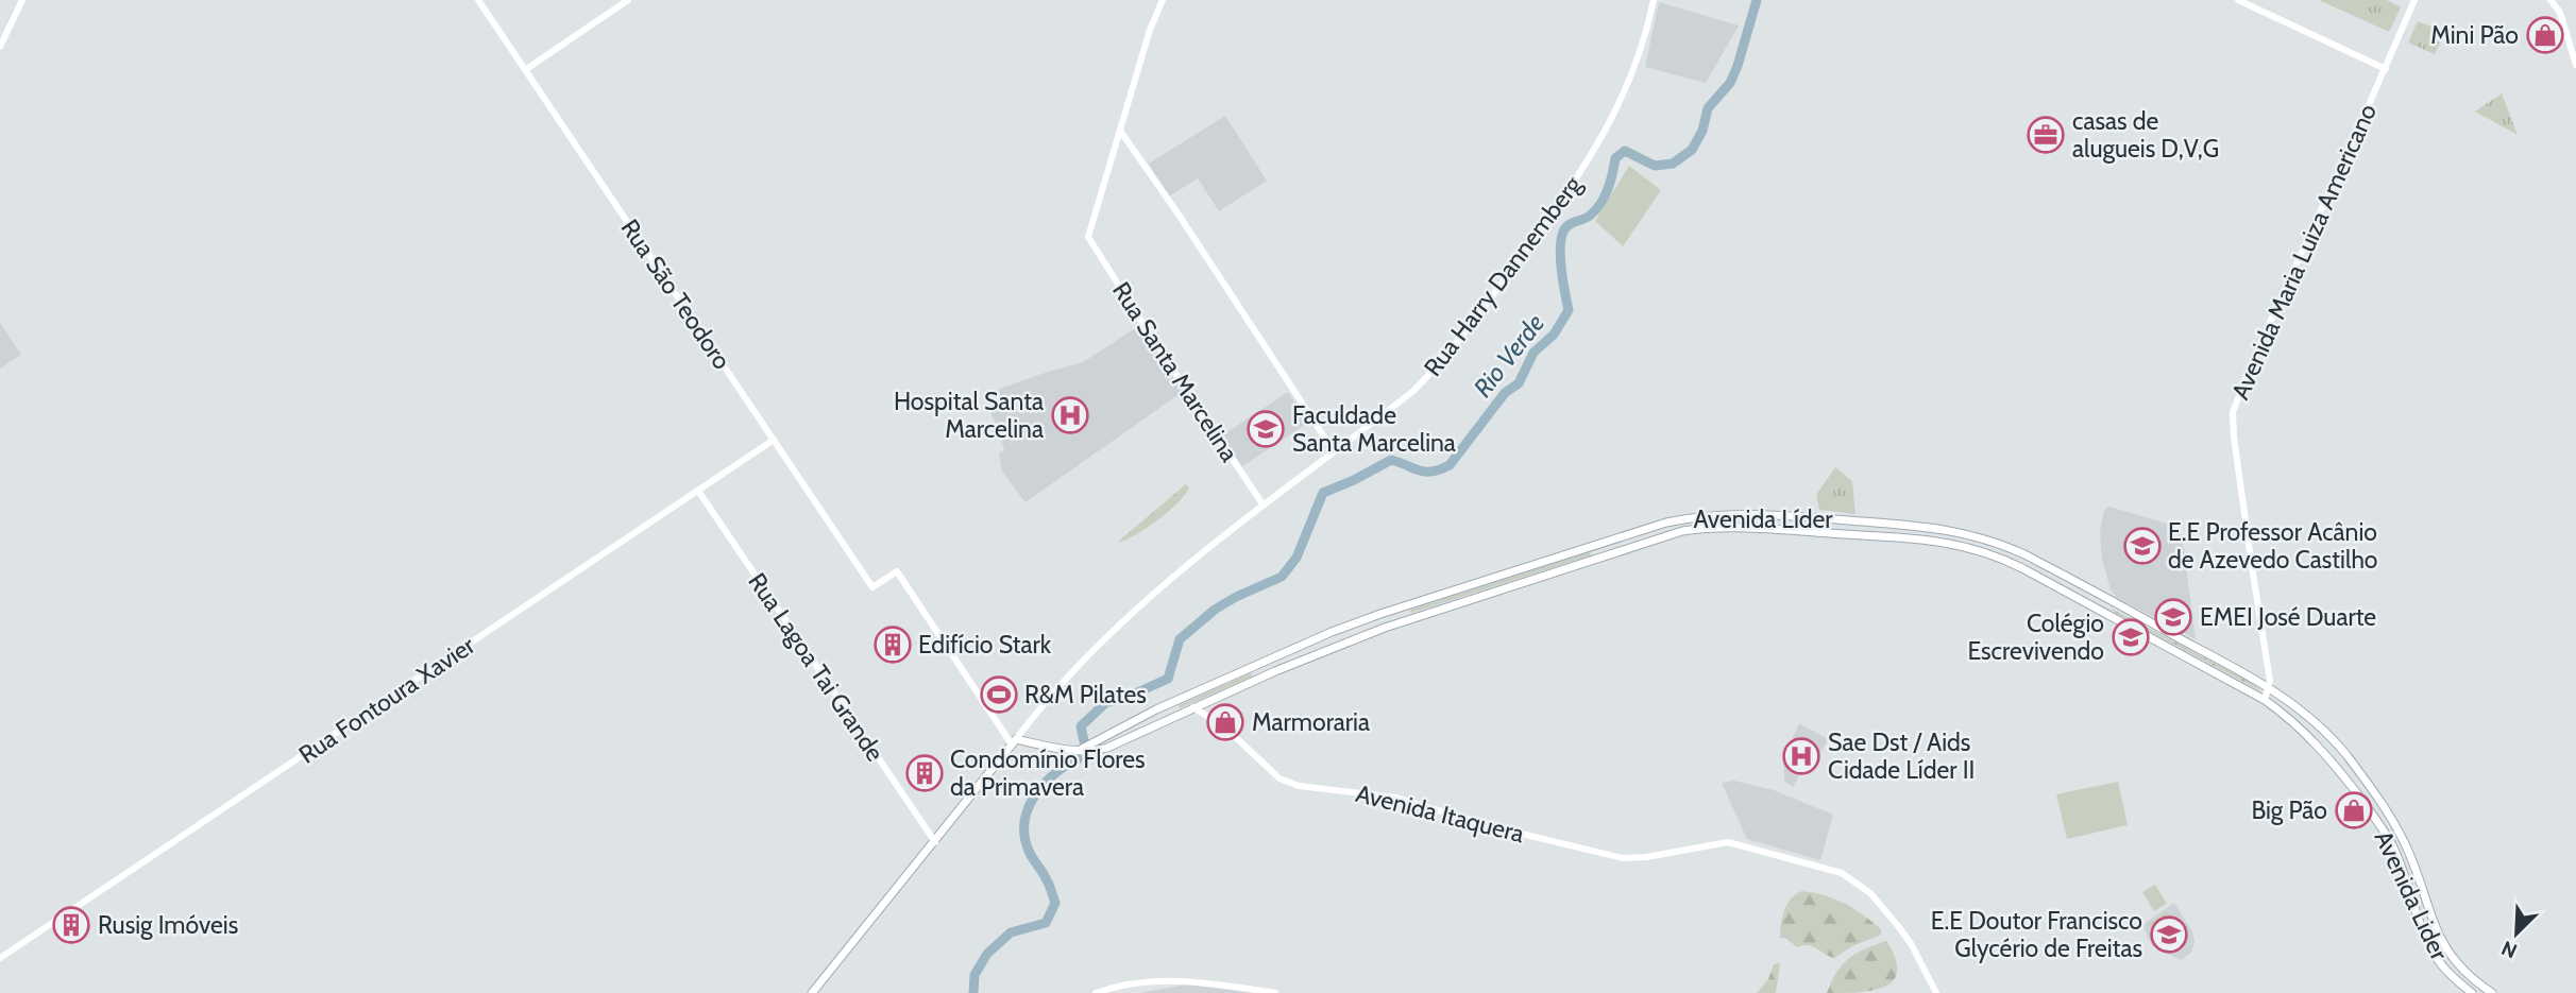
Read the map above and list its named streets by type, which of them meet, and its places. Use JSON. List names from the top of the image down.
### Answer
{
  "streets": {
    "main road": [
      "Avenida Maria Luiza Americano",
      "Rua Harry Dannemberg",
      "Rua São Teodoro",
      "Rua Santa Marcelina",
      "Avenida Líder",
      "Rua Lagoa Tai Grande",
      "Rua Fontoura Xavier",
      "Avenida Itaquera",
      "Avenida Lider"
    ]
  },
  "crossings": [
    ["Avenida Maria Luiza Americano", "Avenida Líder"],
    ["Rua Harry Dannemberg", "Rua São Teodoro"],
    ["Rua Harry Dannemberg", "Rua Santa Marcelina"],
    ["Rua São Teodoro", "Rua Fontoura Xavier"],
    ["Avenida Líder", "Avenida Itaquera"],
    ["Avenida Líder", "Avenida Lider"],
    ["Rua Lagoa Tai Grande", "Rua Fontoura Xavier"]
  ],
  "water": ["Rio Verde"],
  "places": {
    "shop": ["Mini Pão", "Marmoraria", "Big Pão"],
    "office": ["casas de alugueis D,V,G"],
    "hospital": ["Hospital Santa Marcelina", "Sae Dst / Aids Cidade Líder II"],
    "school or university": [
      "Faculdade Santa Marcelina",
      "E.E Professor Acânio de Azevedo Castilho",
      "EMEI José Duarte",
      "Colégio Escrevivendo",
      "E.E Doutor Francisco Glycério de Freitas"
    ],
    "building": ["Edifício Stark", "Condomínio Flores da Primavera", "Rusig Imóveis"],
    "sports": ["R&M Pilates"]
  },
  "north": "bottom left"
}
